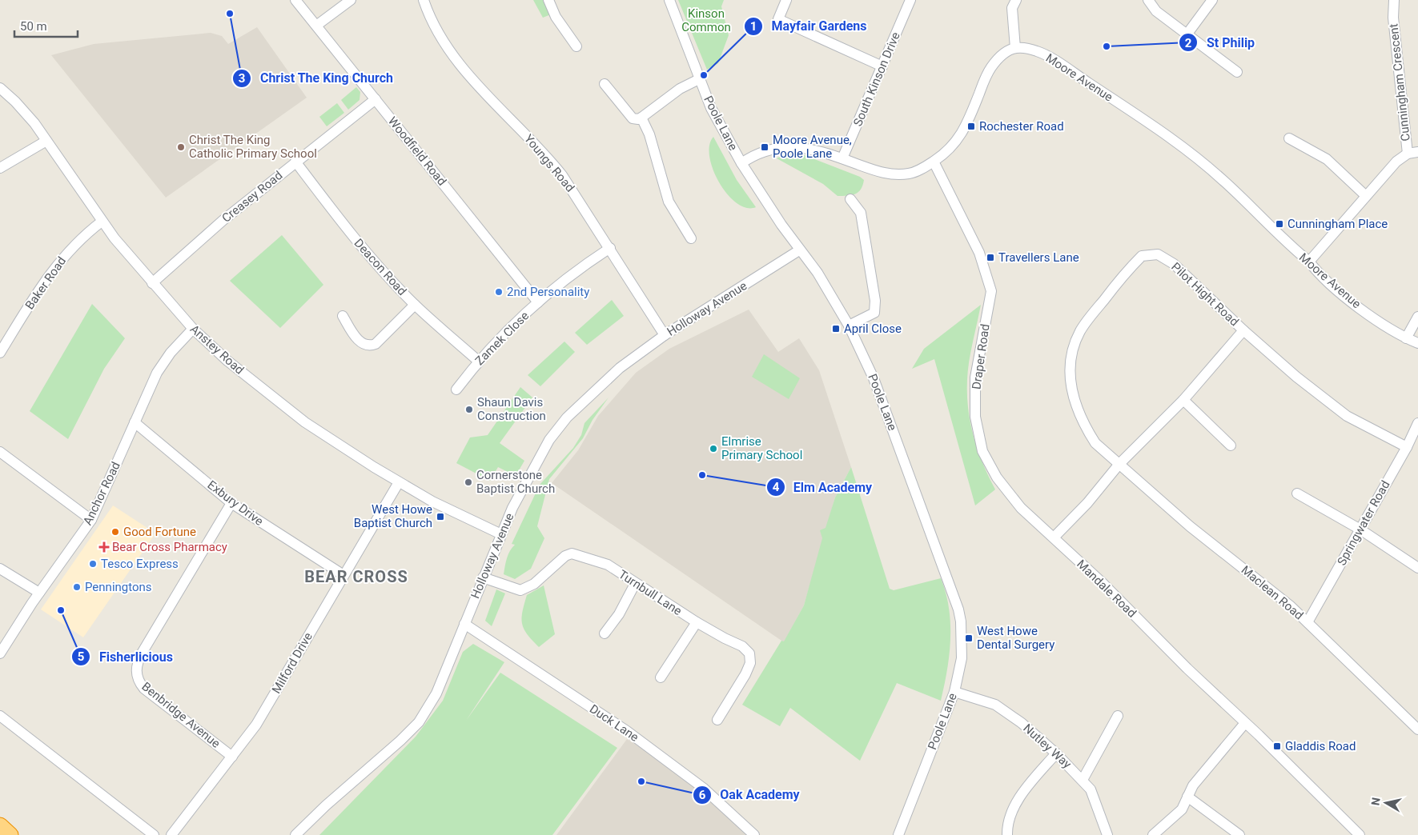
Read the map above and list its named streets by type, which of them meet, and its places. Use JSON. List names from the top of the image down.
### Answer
{
  "streets": {
    "street": [
      "Moore Avenue",
      "South Kinson Drive",
      "Cunningham Crescent",
      "Poole Lane",
      "Woodfield Road",
      "Youngs Road",
      "Creasey Road",
      "Deacon Road",
      "Baker Road",
      "Pilot Hight Road",
      "Holloway Avenue",
      "Zamek Close",
      "Anstey Road",
      "Draper Road",
      "Anchor Road",
      "Exbury Drive",
      "Springwater Road",
      "Mandale Road",
      "Turnbull Lane",
      "Maclean Road",
      "Milford Drive",
      "Benbridge Avenue",
      "Duck Lane",
      "Nutley Way"
    ]
  },
  "crossings": [
    ["Poole Lane", "Holloway Avenue"],
    ["Poole Lane", "Nutley Way"],
    ["Woodfield Road", "Creasey Road"],
    ["Woodfield Road", "Zamek Close"],
    ["Youngs Road", "Holloway Avenue"],
    ["Youngs Road", "Zamek Close"],
    ["Creasey Road", "Deacon Road"],
    ["Creasey Road", "Anstey Road"],
    ["Deacon Road", "Zamek Close"],
    ["Baker Road", "Anstey Road"],
    ["Pilot Hight Road", "Springwater Road"],
    ["Pilot Hight Road", "Maclean Road"],
    ["Holloway Avenue", "Anstey Road"],
    ["Holloway Avenue", "Turnbull Lane"],
    ["Holloway Avenue", "Duck Lane"],
    ["Anstey Road", "Anchor Road"],
    ["Anstey Road", "Milford Drive"],
    ["Draper Road", "Mandale Road"],
    ["Anchor Road", "Exbury Drive"],
    ["Exbury Drive", "Milford Drive"],
    ["Exbury Drive", "Benbridge Avenue"],
    ["Springwater Road", "Maclean Road"],
    ["Milford Drive", "Benbridge Avenue"]
  ],
  "districts": ["BEAR CROSS"],
  "parks": ["Kinson Common"],
  "places": {
    "other": [
      "Christ The King Church",
      "St Philip",
      "Mayfair Gardens",
      "Christ The King Catholic Primary School",
      "2nd Personality",
      "Shaun Davis Construction",
      "Elmrise Primary School",
      "Elm Academy",
      "Cornerstone Baptist Church",
      "Good Fortune",
      "Tesco Express",
      "Penningtons",
      "Fisherlicious",
      "Oak Academy"
    ],
    "transit": [
      "Rochester Road",
      "Moore Avenue, Poole Lane",
      "Cunningham Place",
      "Travellers Lane",
      "April Close",
      "West Howe Baptist Church",
      "West Howe Dental Surgery",
      "Gladdis Road"
    ],
    "health": ["Bear Cross Pharmacy"]
  },
  "scale_bar": "50 m",
  "north": "left"
}
